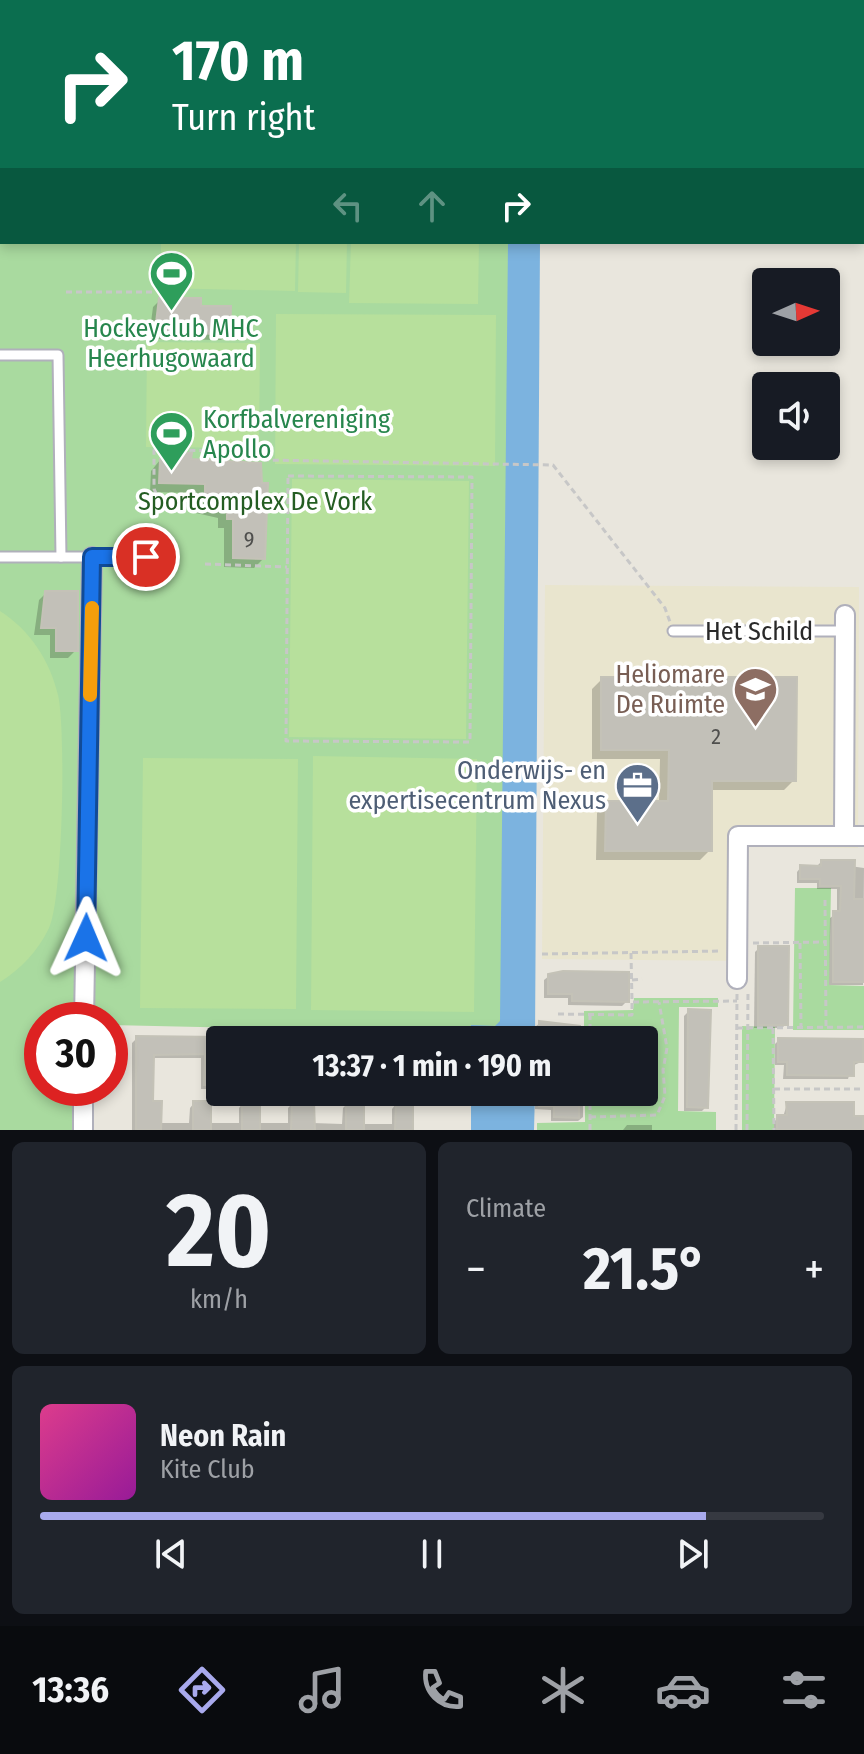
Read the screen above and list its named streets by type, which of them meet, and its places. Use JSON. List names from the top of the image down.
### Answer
{
  "streets": {
    "street": ["Het Schild"]
  },
  "parks": ["Sportcomplex De Vork"],
  "places": {
    "sports": ["Hockeyclub MHC Heerhugowaard", "Korfbalvereniging Apollo"],
    "school or university": ["Heliomare De Ruimte"],
    "office": ["Onderwijs- en expertisecentrum Nexus"]
  },
  "house_numbers": ["9", "2"],
  "north": "right",
  "page": {
    "turn": ["170 m", "Turn right"],
    "limit": "30",
    "trip": "13:37 · 1 min · 190 m",
    "tile": [
      ["20", "km/h"],
      "Climate"
    ],
    "heat": ["−", "21.5°", "+"],
    "song": ["Neon Rain", "Kite Club"],
    "tabs": "13:36"
  }
}
